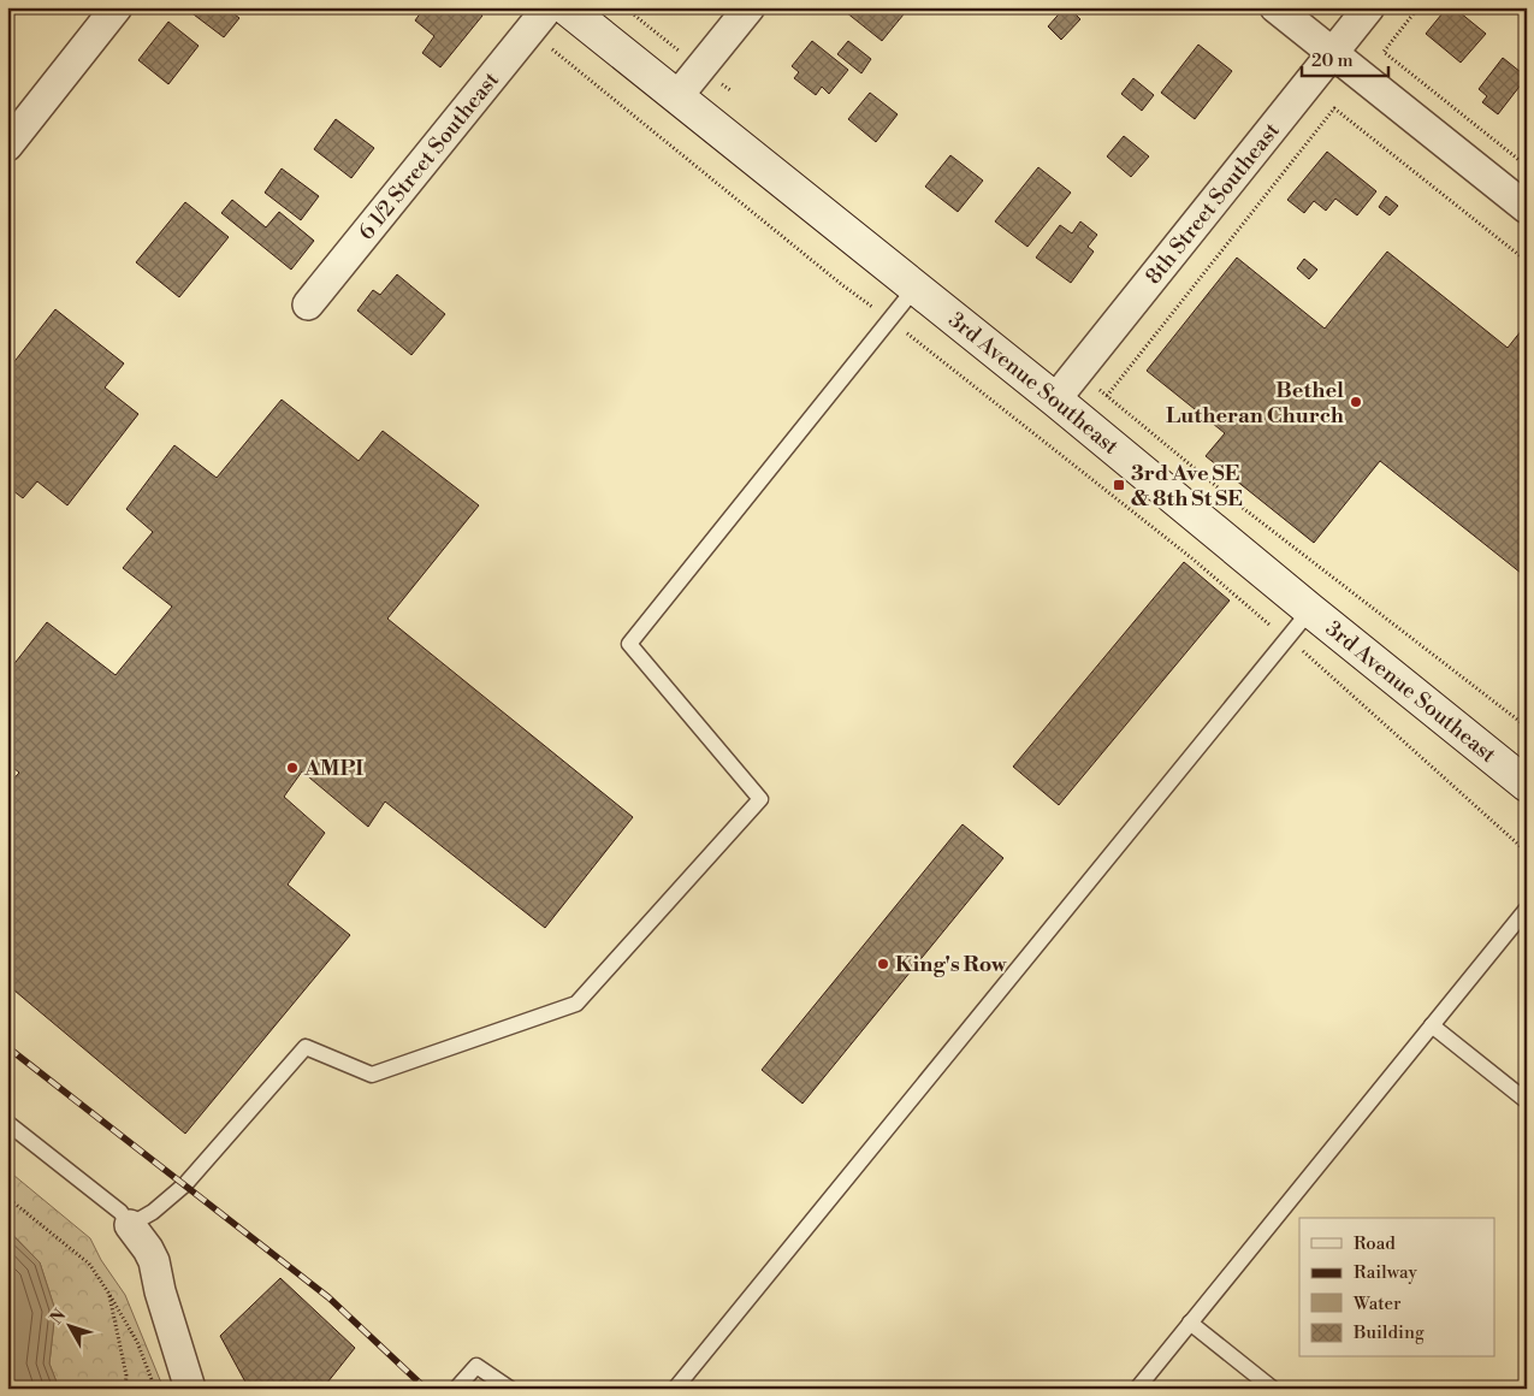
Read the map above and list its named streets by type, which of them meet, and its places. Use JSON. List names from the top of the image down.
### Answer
{
  "streets": {
    "main road": ["3rd Avenue Southeast"],
    "street": ["6 1/2 Street Southeast", "8th Street Southeast"]
  },
  "crossings": [
    ["8th Street Southeast", "3rd Avenue Southeast"]
  ],
  "places": {
    "other": ["Bethel Lutheran Church", "AMPI", "King's Row"],
    "transit": ["3rd Ave SE & 8th St SE"]
  },
  "legend": [
    "Road",
    "Railway",
    "Water",
    "Building"
  ],
  "scale_bar": "20 m",
  "north": "top left"
}
